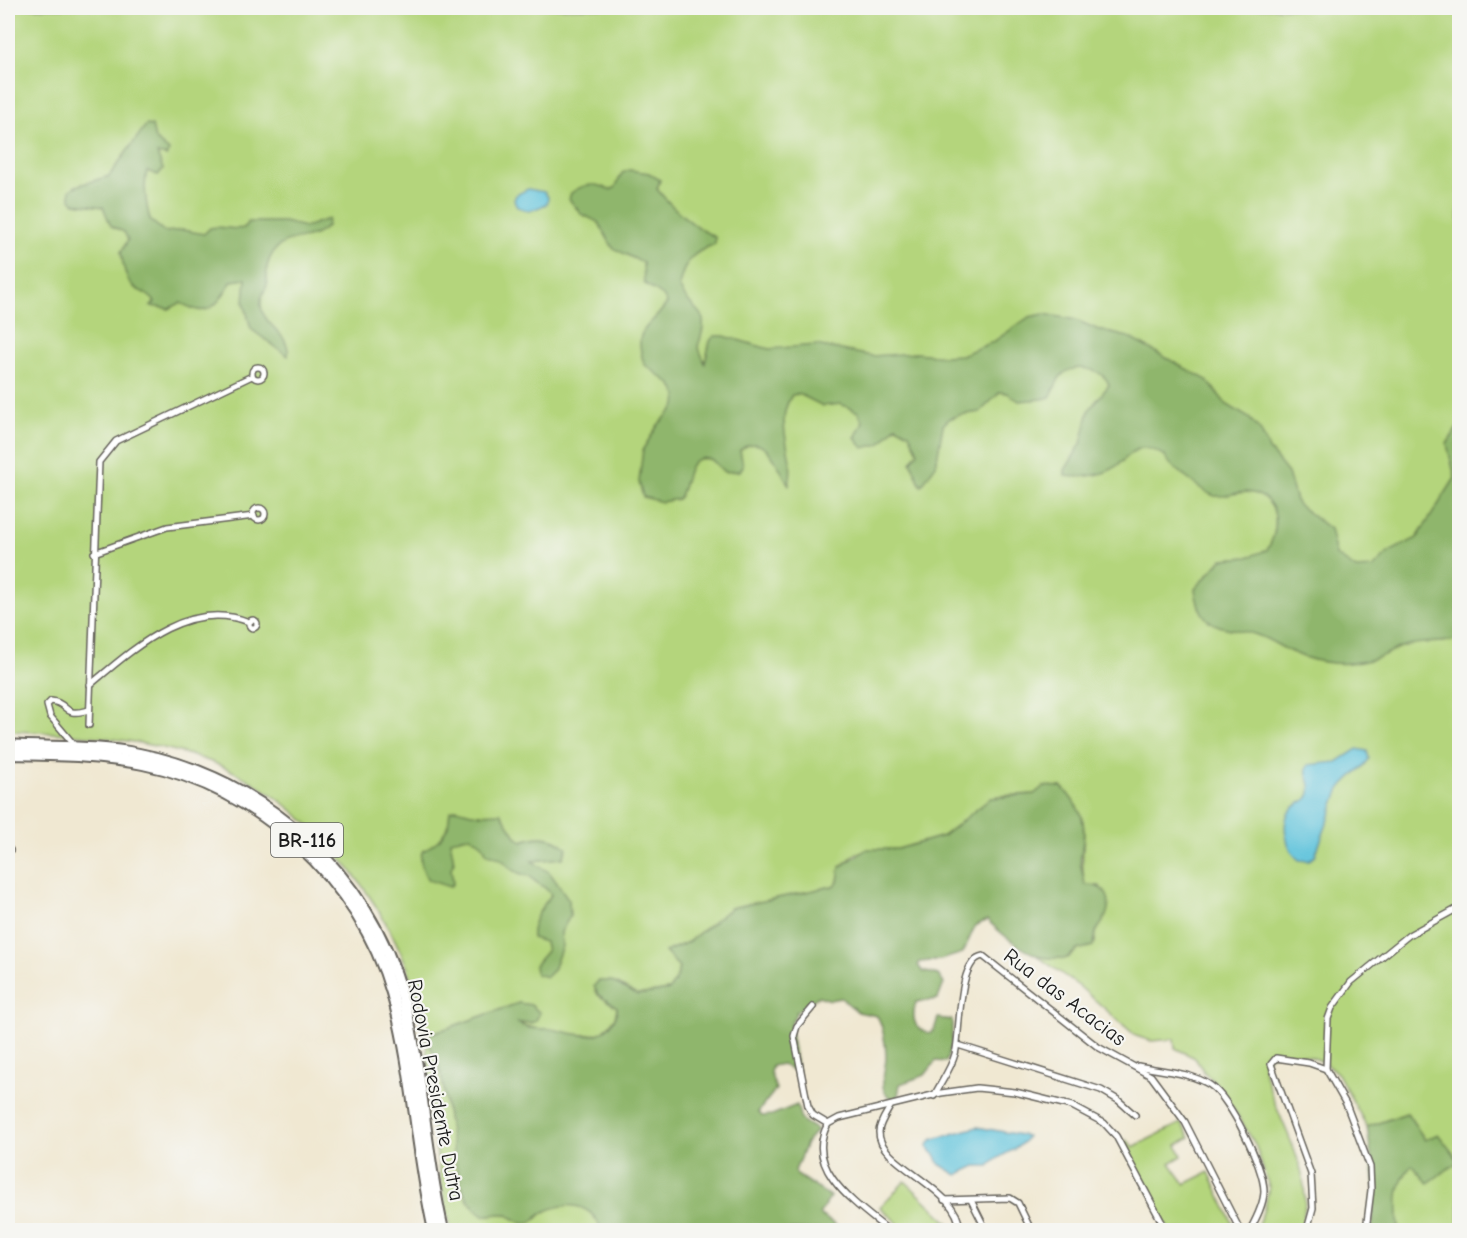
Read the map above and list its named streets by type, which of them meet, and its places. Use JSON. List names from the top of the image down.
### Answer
{
  "streets": {
    "highway": ["BR-116", "Rodovia Presidente Dutra"],
    "street": ["Rua das Acacias"]
  }
}
